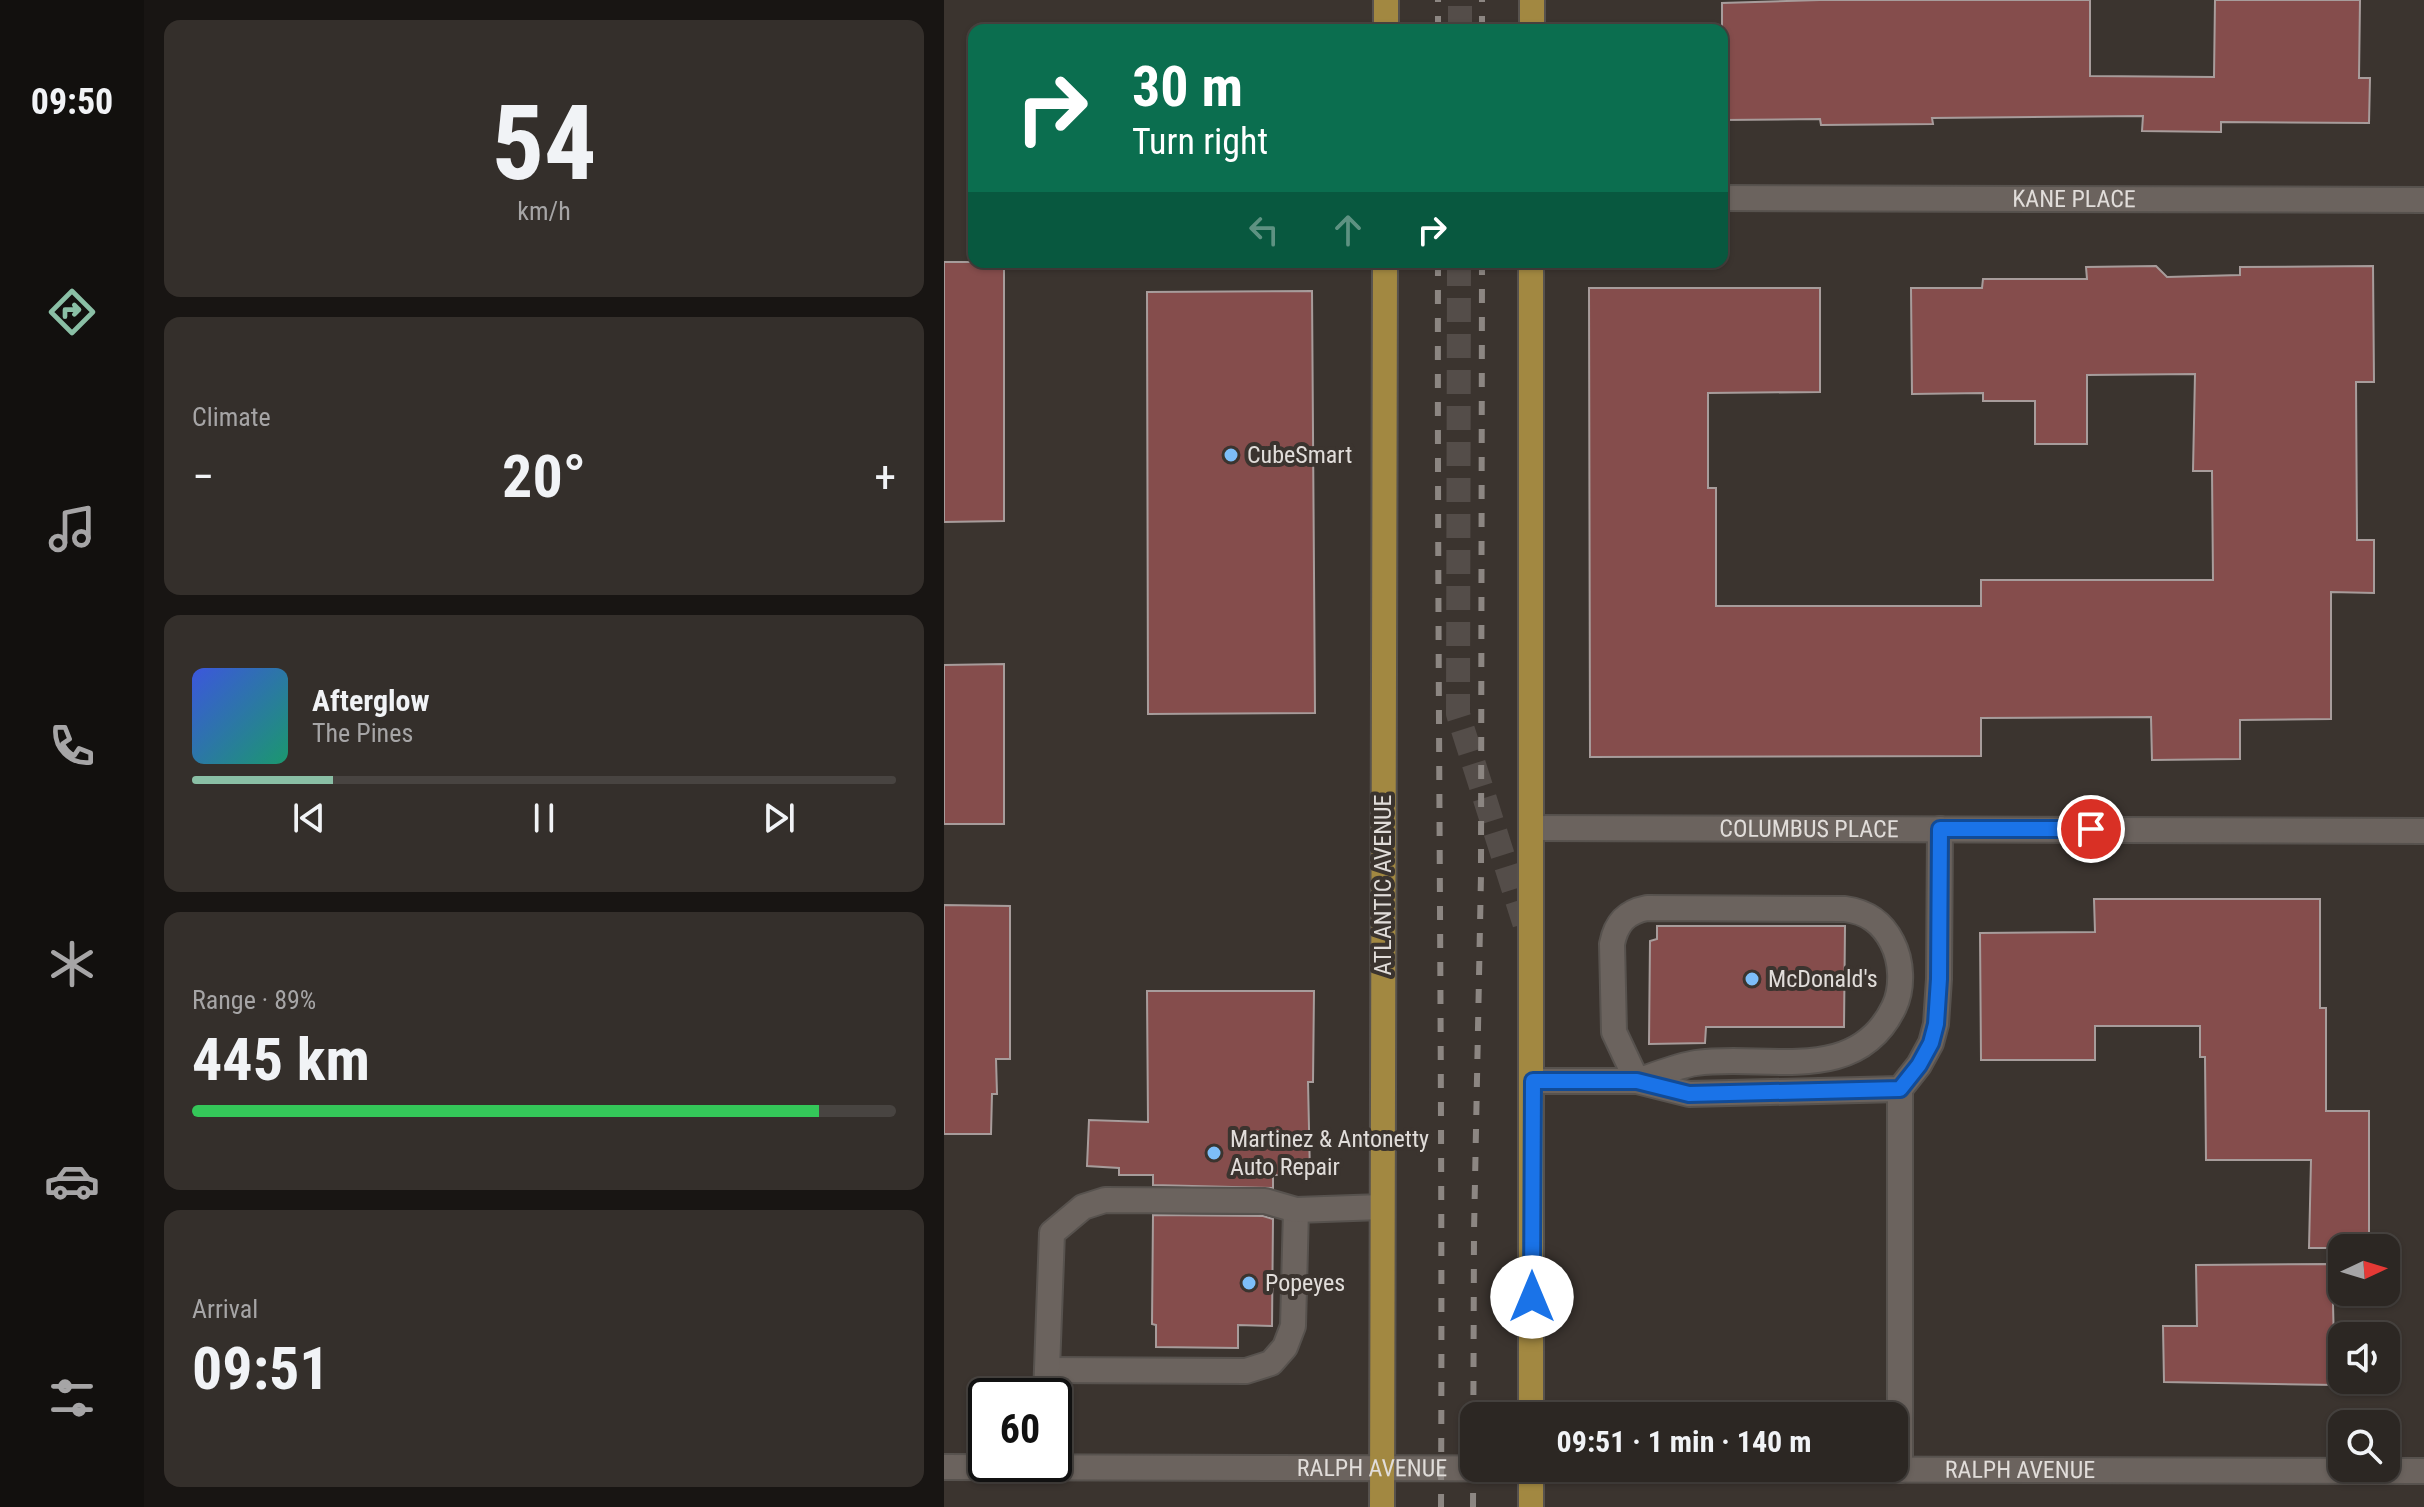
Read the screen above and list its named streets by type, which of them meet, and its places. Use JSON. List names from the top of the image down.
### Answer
{
  "streets": {
    "main road": ["ATLANTIC AVENUE"],
    "street": ["KANE PLACE", "COLUMBUS PLACE", "RALPH AVENUE"]
  },
  "crossings": [
    ["ATLANTIC AVENUE", "RALPH AVENUE"]
  ],
  "places": [
    "CubeSmart",
    "McDonald's",
    "Martinez & Antonetty Auto Repair",
    "Popeyes"
  ],
  "north": "right",
  "page": {
    "tabs": "09:50",
    "tile": [
      ["54", "km/h"],
      "Climate",
      ["Range · 89%", "445 km"],
      ["Arrival", "09:51"]
    ],
    "turn": ["30 m", "Turn right"],
    "heat": ["−", "20°", "+"],
    "song": ["Afterglow", "The Pines"],
    "limit": "60",
    "trip": "09:51 · 1 min · 140 m"
  }
}
